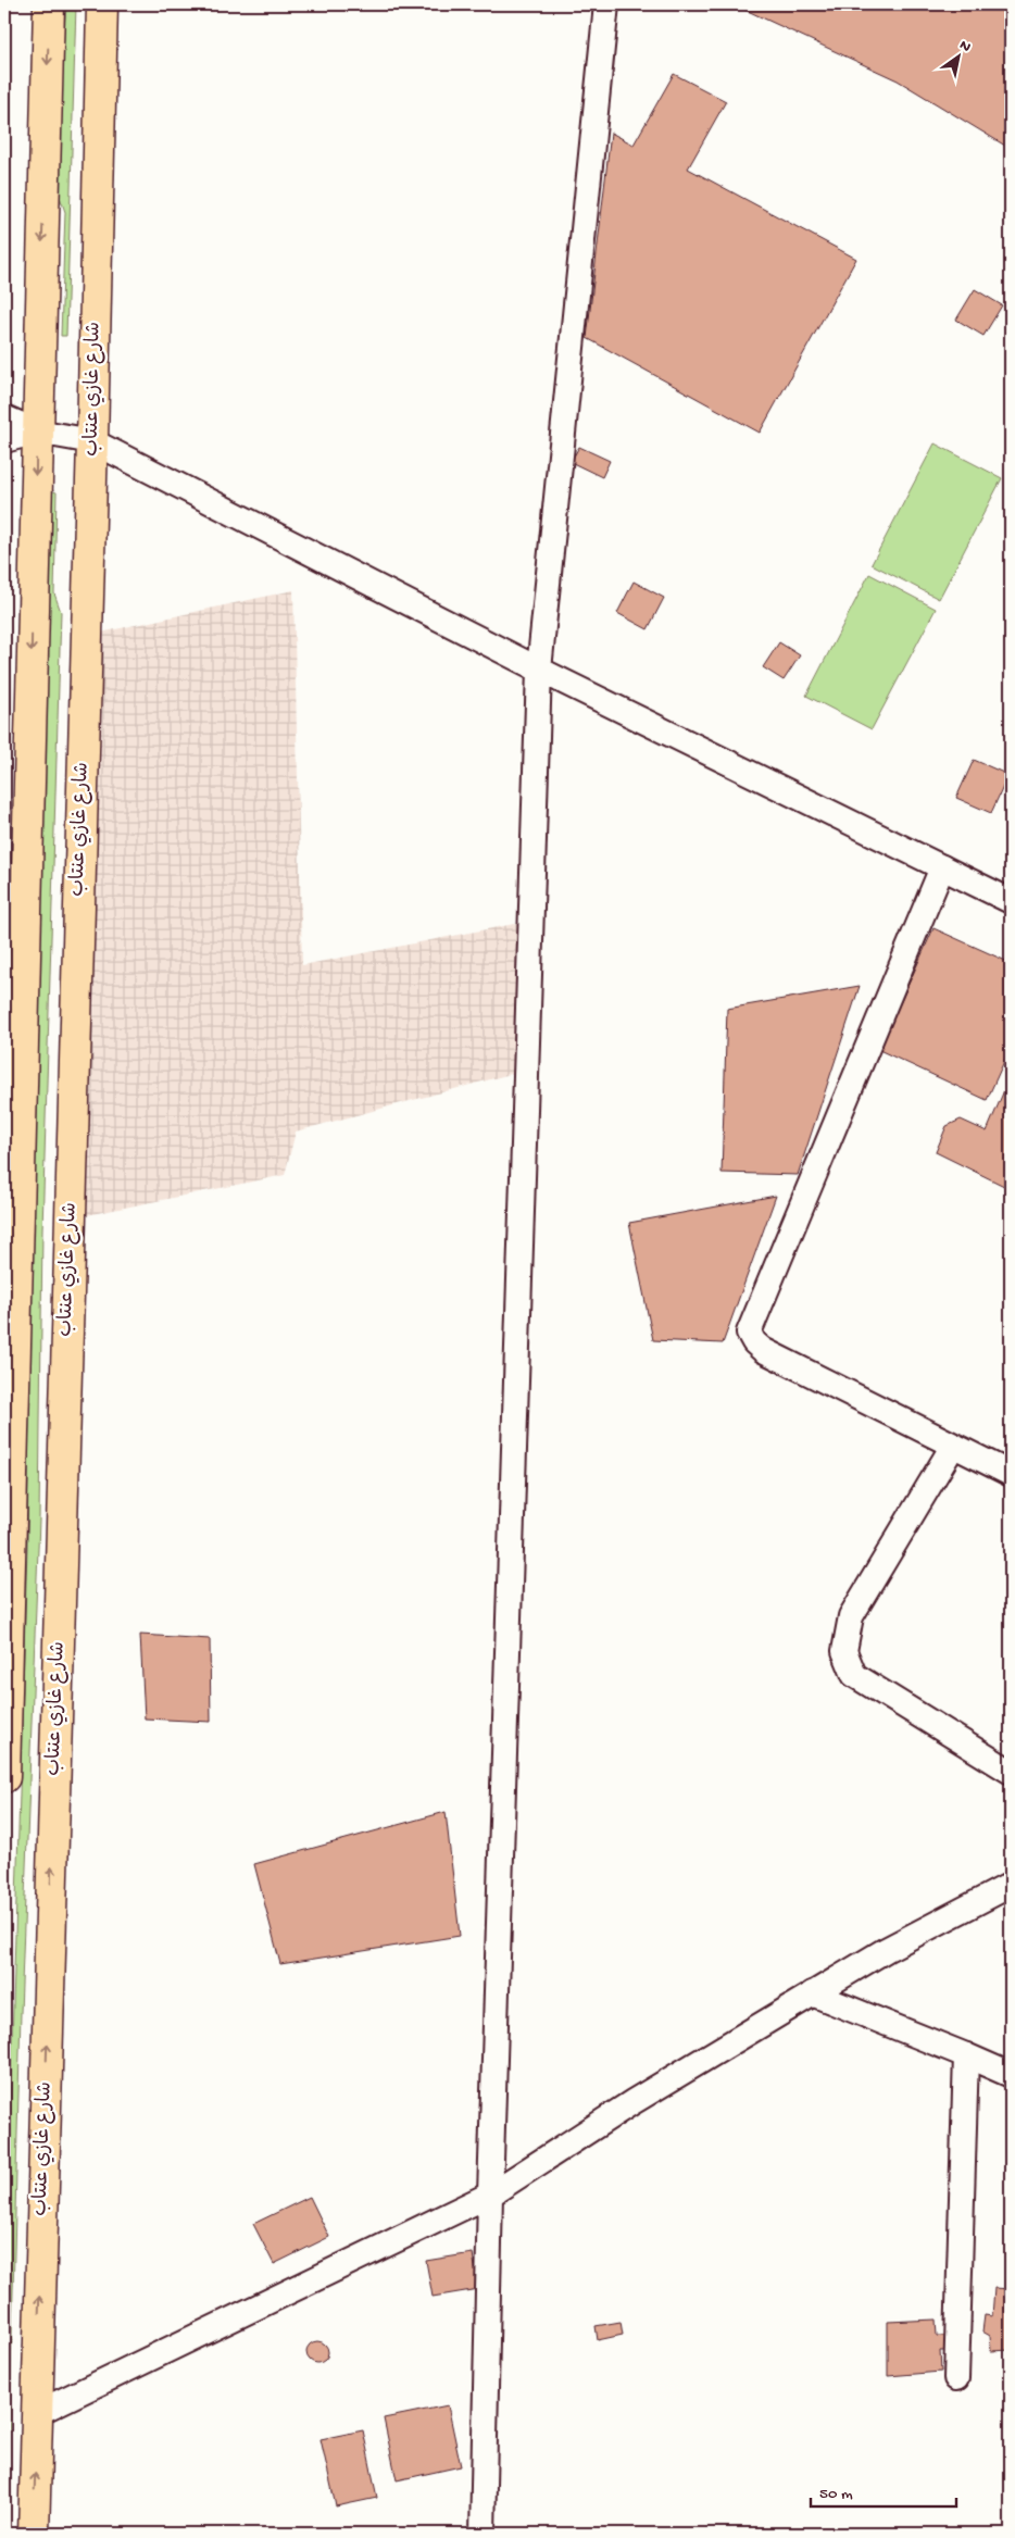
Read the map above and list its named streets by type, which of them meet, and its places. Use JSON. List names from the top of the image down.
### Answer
{
  "streets": {
    "highway": ["شارع غازي عنتاب"]
  },
  "scale_bar": "50 m",
  "north": "top right"
}
